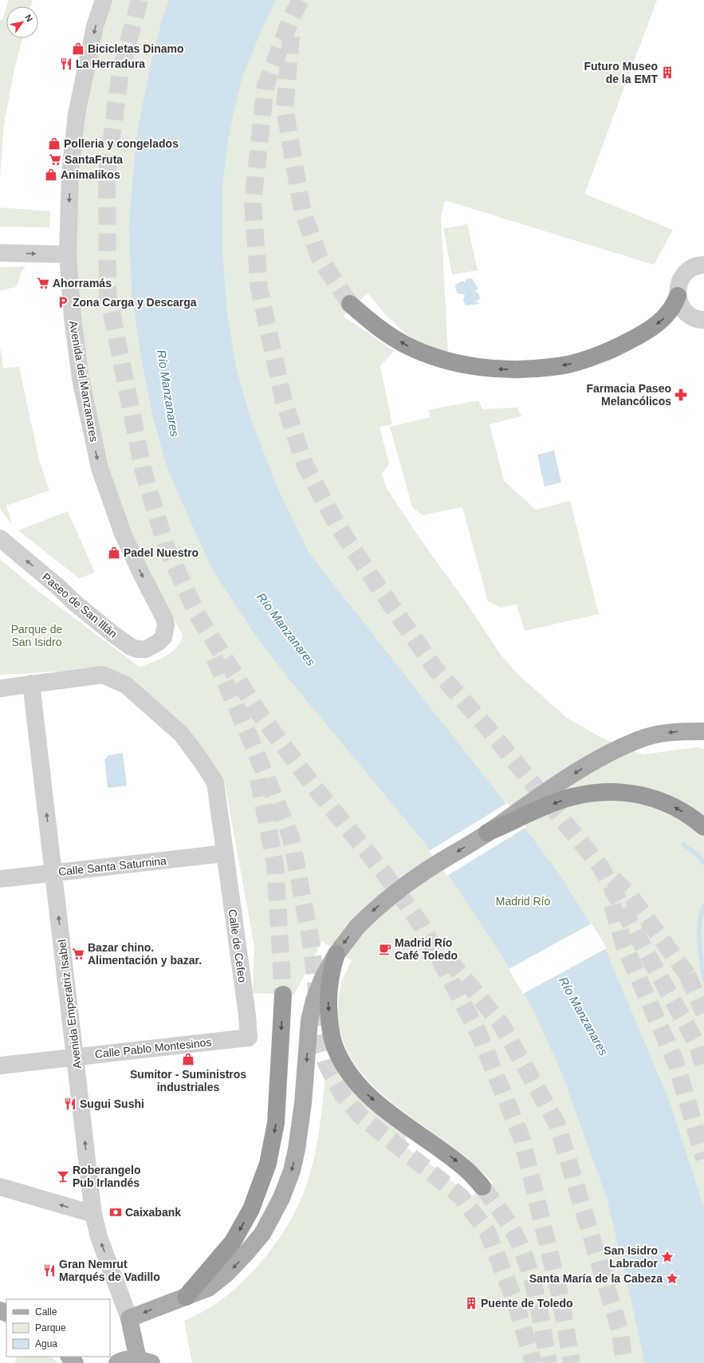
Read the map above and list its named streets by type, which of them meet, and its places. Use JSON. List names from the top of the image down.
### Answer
{
  "streets": {
    "street": [
      "Avenida del Manzanares",
      "Paseo de San Illán",
      "Calle Santa Saturnina",
      "Calle de Cefeo",
      "Avenida Emperatriz Isabel",
      "Calle Pablo Montesinos"
    ]
  },
  "crossings": [
    ["Avenida del Manzanares", "Paseo de San Illán"],
    ["Calle Santa Saturnina", "Calle de Cefeo"],
    ["Calle Santa Saturnina", "Avenida Emperatriz Isabel"],
    ["Calle de Cefeo", "Avenida Emperatriz Isabel"],
    ["Calle de Cefeo", "Calle Pablo Montesinos"],
    ["Avenida Emperatriz Isabel", "Calle Pablo Montesinos"]
  ],
  "one_way": ["Avenida del Manzanares", "Paseo de San Illán", "Avenida Emperatriz Isabel"],
  "water": ["Río Manzanares"],
  "parks": ["Parque de San Isidro", "Madrid Río"],
  "places": {
    "shop": [
      "Bicicletas Dinamo",
      "Polleria y congelados",
      "Animalikos",
      "Padel Nuestro",
      "Sumitor - Suministros industriales"
    ],
    "restaurant": ["La Herradura", "Sugui Sushi", "Gran Nemrut Marqués de Vadillo"],
    "building": ["Futuro Museo de la EMT", "Puente de Toledo"],
    "supermarket": ["SantaFruta", "Ahorramás", "Bazar chino. Alimentación y bazar."],
    "parking": ["Zona Carga y Descarga"],
    "pharmacy": ["Farmacia Paseo Melancólicos"],
    "cafe": ["Madrid Río Café Toledo"],
    "bar": ["Roberangelo Pub Irlandés"],
    "bank": ["Caixabank"],
    "place": ["San Isidro Labrador", "Santa María de la Cabeza"]
  },
  "legend": ["Calle", "Parque", "Agua"],
  "north": "top right"
}
